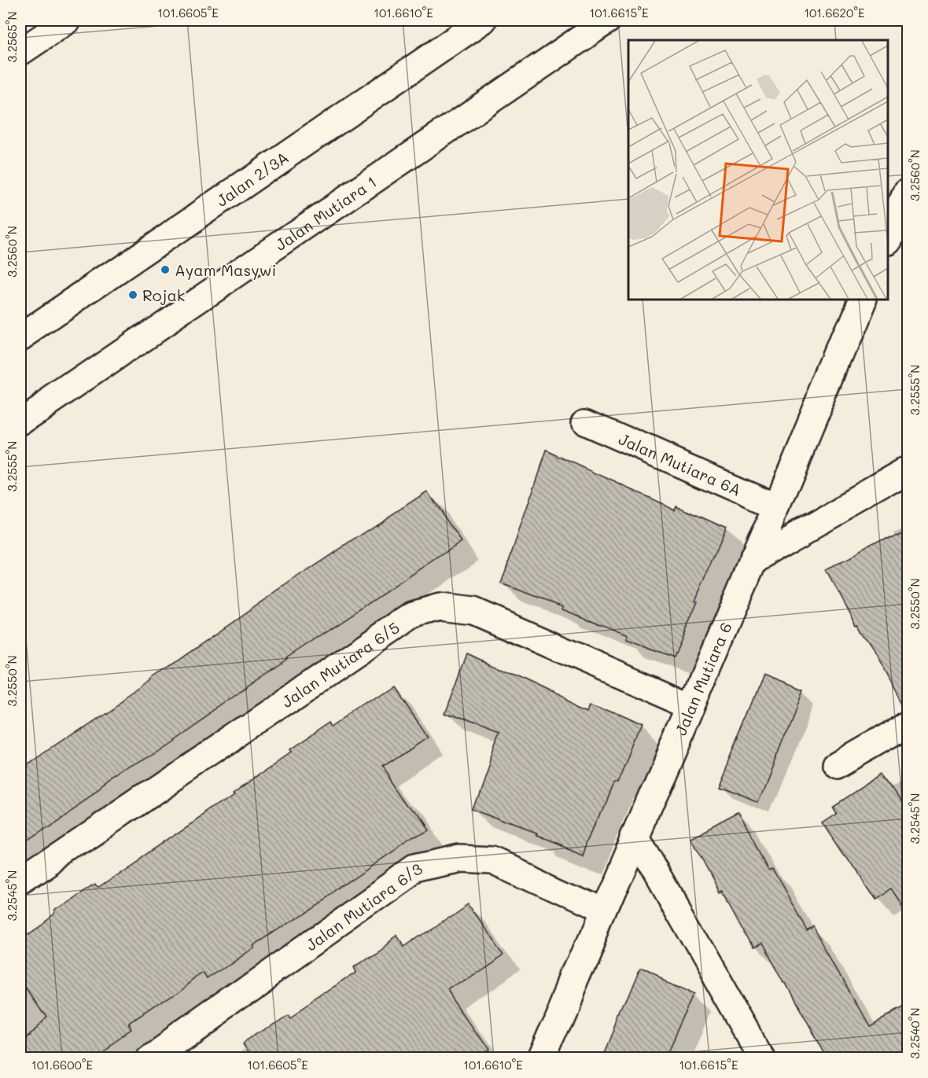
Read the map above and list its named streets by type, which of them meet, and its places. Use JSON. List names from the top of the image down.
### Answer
{
  "streets": {
    "street": [
      "Jalan 2/3A",
      "Jalan Mutiara 1",
      "Jalan Mutiara 6A",
      "Jalan Mutiara 6/5",
      "Jalan Mutiara 6",
      "Jalan Mutiara 6/3"
    ]
  },
  "crossings": [
    ["Jalan Mutiara 6A", "Jalan Mutiara 6"],
    ["Jalan Mutiara 6/5", "Jalan Mutiara 6"],
    ["Jalan Mutiara 6", "Jalan Mutiara 6/3"]
  ],
  "places": ["Ayam Masywi", "Rojak"],
  "coordinates": [
    "101.6605°E",
    "101.6610°E",
    "101.6615°E",
    "101.6620°E",
    "3.2565°N",
    "3.2560°N",
    "3.2555°N",
    "3.2550°N",
    "3.2545°N",
    "3.2540°N",
    "101.6600°E"
  ]
}
